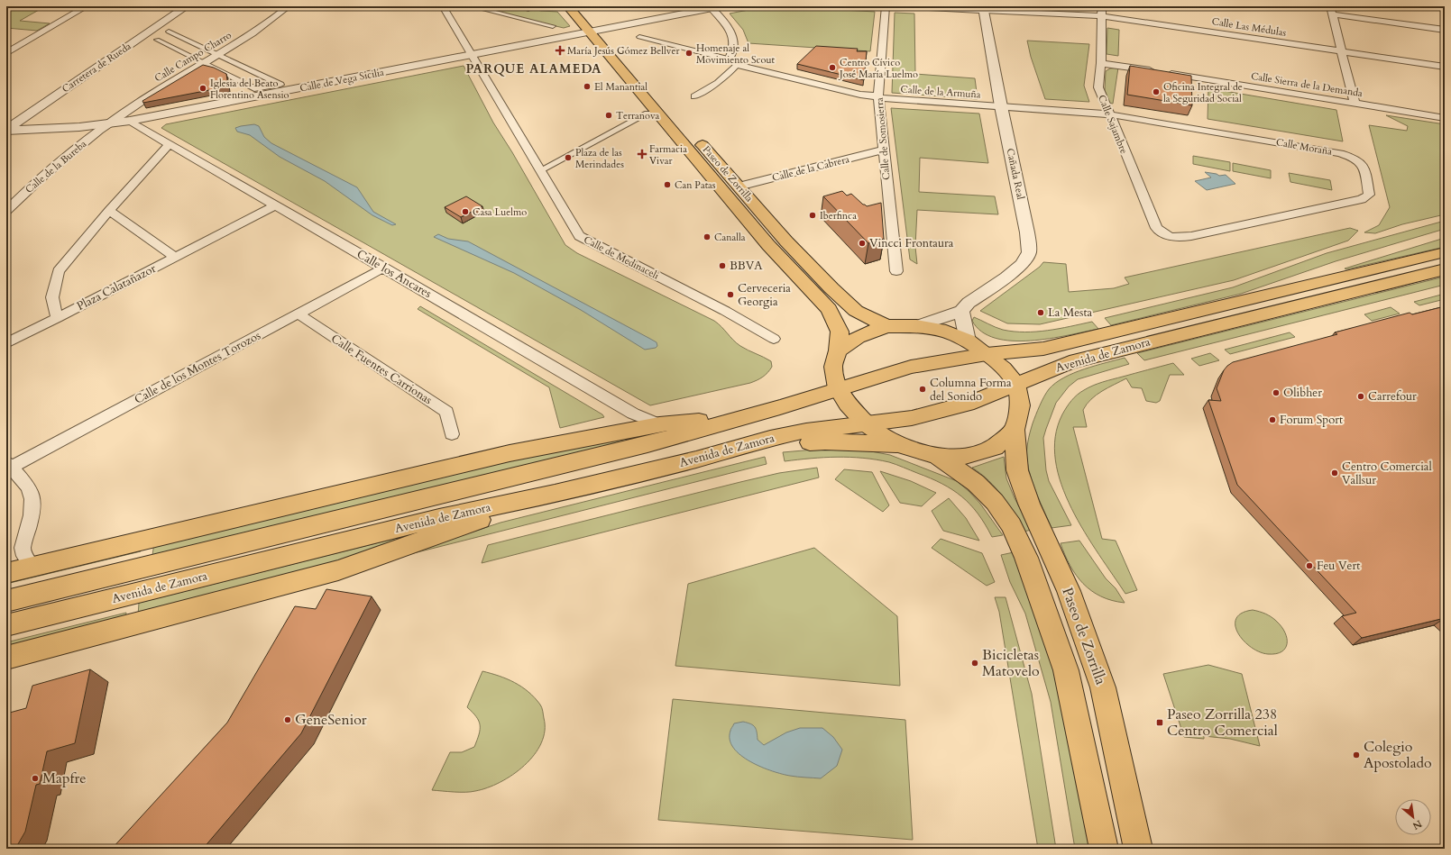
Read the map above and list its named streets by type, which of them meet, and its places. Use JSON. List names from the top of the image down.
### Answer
{
  "streets": {
    "main road": ["Paseo de Zorrilla", "Avenida de Zamora"],
    "street": [
      "Calle Las Médulas",
      "Calle Campo Charro",
      "Carretera de Rueda",
      "Calle de Vega Sicilia",
      "Calle Sierra de la Demanda",
      "Calle de la Armuña",
      "Calle Sajambre",
      "Calle de Somosierra",
      "Calle Moraña",
      "Calle de la Bureba",
      "Calle de la Cabrera",
      "Cañada Real",
      "Calle de Medinaceli",
      "Calle los Ancares",
      "Plaza Calatañazor",
      "Calle de los Montes Torozos",
      "Calle Fuentes Carrionas"
    ]
  },
  "crossings": [
    ["Calle Las Médulas", "Calle Sajambre"],
    ["Calle Las Médulas", "Cañada Real"],
    ["Calle Campo Charro", "Calle de Vega Sicilia"],
    ["Calle Campo Charro", "Calle de la Bureba"],
    ["Carretera de Rueda", "Calle de Vega Sicilia"],
    ["Calle de Vega Sicilia", "Calle de la Bureba"],
    ["Calle de Vega Sicilia", "Paseo de Zorrilla"],
    ["Calle de Vega Sicilia", "Calle de Medinaceli"],
    ["Calle de Vega Sicilia", "Calle los Ancares"],
    ["Calle Sierra de la Demanda", "Calle Sajambre"],
    ["Calle de la Armuña", "Calle de Somosierra"],
    ["Calle de la Armuña", "Calle Moraña"],
    ["Calle de la Armuña", "Cañada Real"],
    ["Calle Sajambre", "Calle Moraña"],
    ["Calle de Somosierra", "Calle de la Cabrera"],
    ["Calle Moraña", "Cañada Real"],
    ["Calle de la Cabrera", "Paseo de Zorrilla"],
    ["Paseo de Zorrilla", "Cañada Real"],
    ["Paseo de Zorrilla", "Avenida de Zamora"],
    ["Calle los Ancares", "Plaza Calatañazor"],
    ["Calle los Ancares", "Calle de los Montes Torozos"],
    ["Calle de los Montes Torozos", "Calle Fuentes Carrionas"]
  ],
  "districts": ["PARQUE ALAMEDA"],
  "places": {
    "health": ["María Jesús Gómez Bellver", "Farmacia Vivar"],
    "other": [
      "Homenaje al Movimiento Scout",
      "Centro Cívico José María Luelmo",
      "El Manantial",
      "Iglesia del Beato Florentino Asensio",
      "Oficina Integral de la Seguridad Social",
      "Terranova",
      "Plaza de las Merindades",
      "Can Patas",
      "Casa Luelmo",
      "Iberfinca",
      "Canalla",
      "Vincci Frontaura",
      "BBVA",
      "Cerveceria Georgia",
      "La Mesta",
      "Columna Forma del Sonido",
      "Olibher",
      "Carrefour",
      "Forum Sport",
      "Centro Comercial Vallsur",
      "Feu Vert",
      "Bicicletas Matovelo",
      "GeneSenior",
      "Colegio Apostolado",
      "Mapfre"
    ],
    "transit": ["Paseo Zorrilla 238 Centro Comercial"]
  },
  "north": "bottom right"
}
